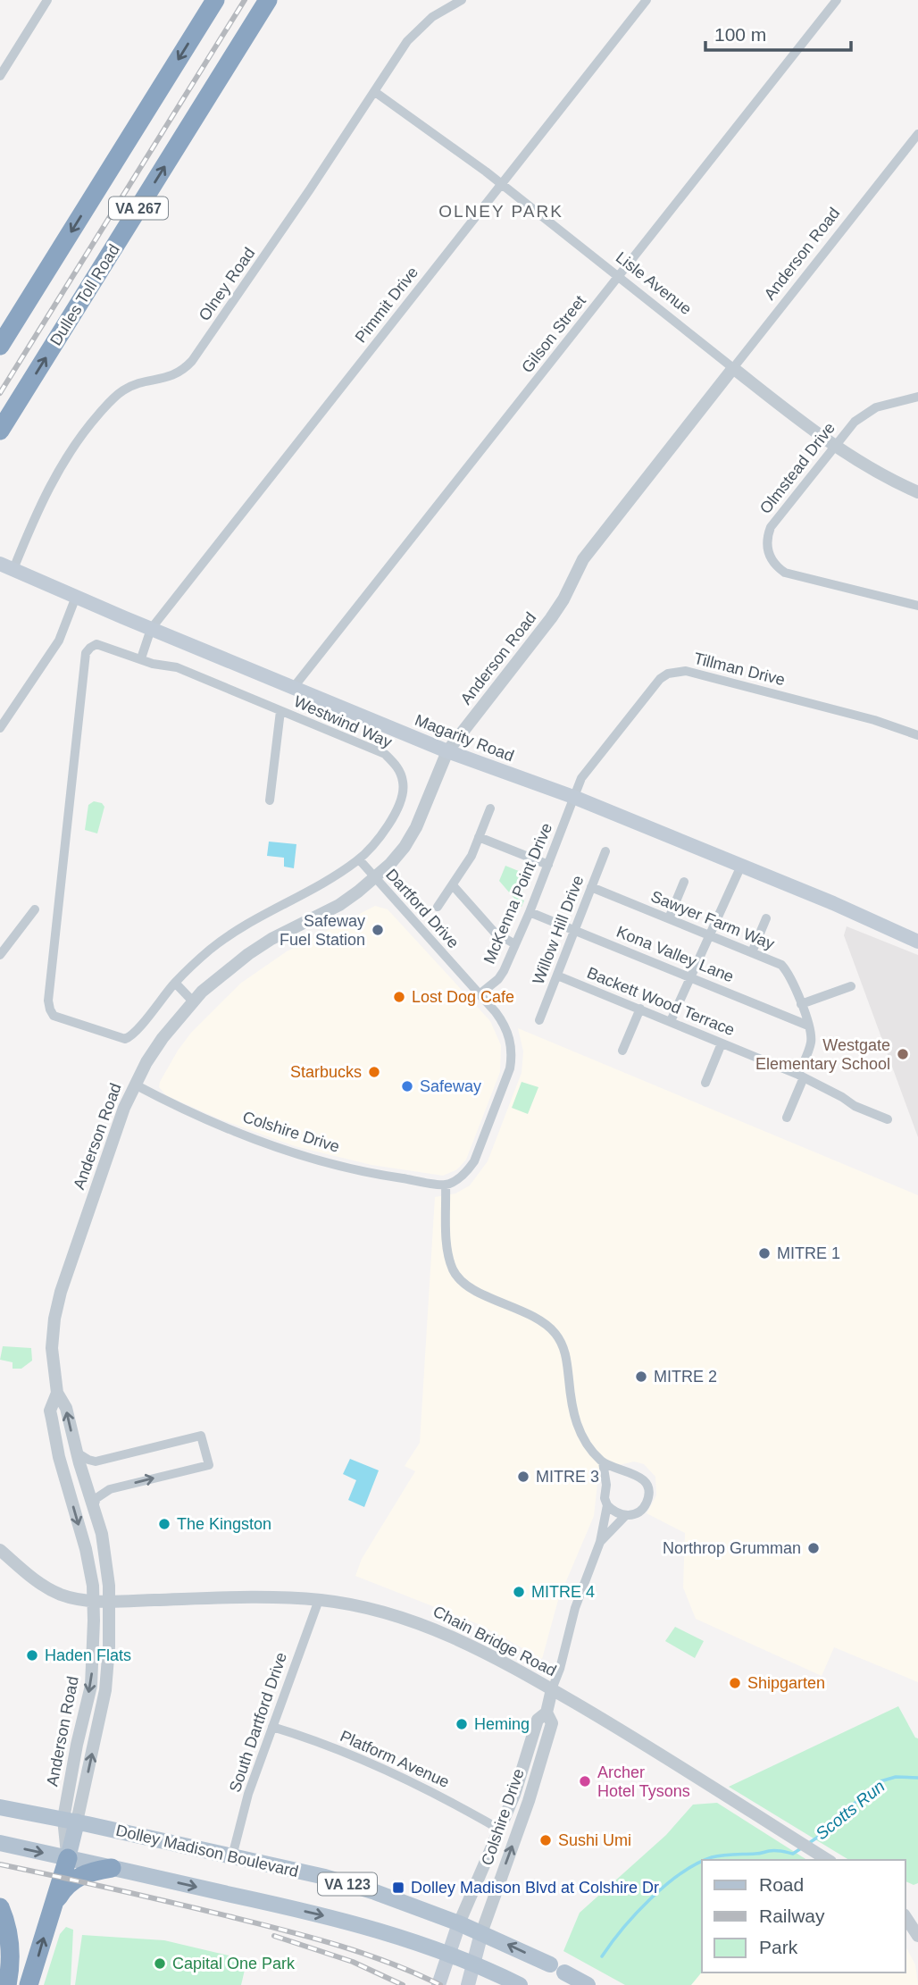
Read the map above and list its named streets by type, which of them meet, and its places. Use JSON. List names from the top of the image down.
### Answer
{
  "streets": {
    "highway": ["VA 267", "Dulles Toll Road"],
    "main road": ["Magarity Road", "Dolley Madison Boulevard", "VA 123"],
    "street": [
      "Anderson Road",
      "Lisle Avenue",
      "Olney Road",
      "Pimmit Drive",
      "Gilson Street",
      "Olmstead Drive",
      "Tillman Drive",
      "Westwind Way",
      "McKenna Point Drive",
      "Dartford Drive",
      "Sawyer Farm Way",
      "Willow Hill Drive",
      "Kona Valley Lane",
      "Backett Wood Terrace",
      "Colshire Drive",
      "Chain Bridge Road",
      "South Dartford Drive",
      "Platform Avenue"
    ]
  },
  "crossings": [
    ["Anderson Road", "Lisle Avenue"],
    ["Anderson Road", "Magarity Road"],
    ["Anderson Road", "Dartford Drive"],
    ["Anderson Road", "Colshire Drive"],
    ["Anderson Road", "Chain Bridge Road"],
    ["Anderson Road", "Dolley Madison Boulevard"],
    ["Lisle Avenue", "Olney Road"],
    ["Lisle Avenue", "Pimmit Drive"],
    ["Lisle Avenue", "Gilson Street"],
    ["Lisle Avenue", "Olmstead Drive"],
    ["Olney Road", "Magarity Road"],
    ["Pimmit Drive", "Magarity Road"],
    ["Gilson Street", "Magarity Road"],
    ["Tillman Drive", "Magarity Road"],
    ["Tillman Drive", "McKenna Point Drive"],
    ["Westwind Way", "Dartford Drive"],
    ["Magarity Road", "McKenna Point Drive"],
    ["McKenna Point Drive", "Dartford Drive"],
    ["McKenna Point Drive", "Kona Valley Lane"],
    ["Sawyer Farm Way", "Willow Hill Drive"],
    ["Sawyer Farm Way", "Kona Valley Lane"],
    ["Sawyer Farm Way", "Backett Wood Terrace"],
    ["Willow Hill Drive", "Kona Valley Lane"],
    ["Willow Hill Drive", "Backett Wood Terrace"],
    ["Colshire Drive", "Chain Bridge Road"],
    ["Colshire Drive", "Platform Avenue"],
    ["Colshire Drive", "Dolley Madison Boulevard"],
    ["Chain Bridge Road", "South Dartford Drive"],
    ["South Dartford Drive", "Platform Avenue"],
    ["South Dartford Drive", "Dolley Madison Boulevard"]
  ],
  "districts": ["OLNEY PARK"],
  "water": ["Scotts Run"],
  "places": {
    "other": [
      "Safeway Fuel Station",
      "Lost Dog Cafe",
      "Westgate Elementary School",
      "Starbucks",
      "Safeway",
      "MITRE 1",
      "MITRE 2",
      "MITRE 3",
      "The Kingston",
      "Northrop Grumman",
      "MITRE 4",
      "Haden Flats",
      "Shipgarten",
      "Heming",
      "Archer Hotel Tysons",
      "Sushi Umi",
      "Capital One Park"
    ],
    "transit": ["Dolley Madison Blvd at Colshire Dr"]
  },
  "legend": ["Road", "Railway", "Park"],
  "scale_bar": "100 m"
}
